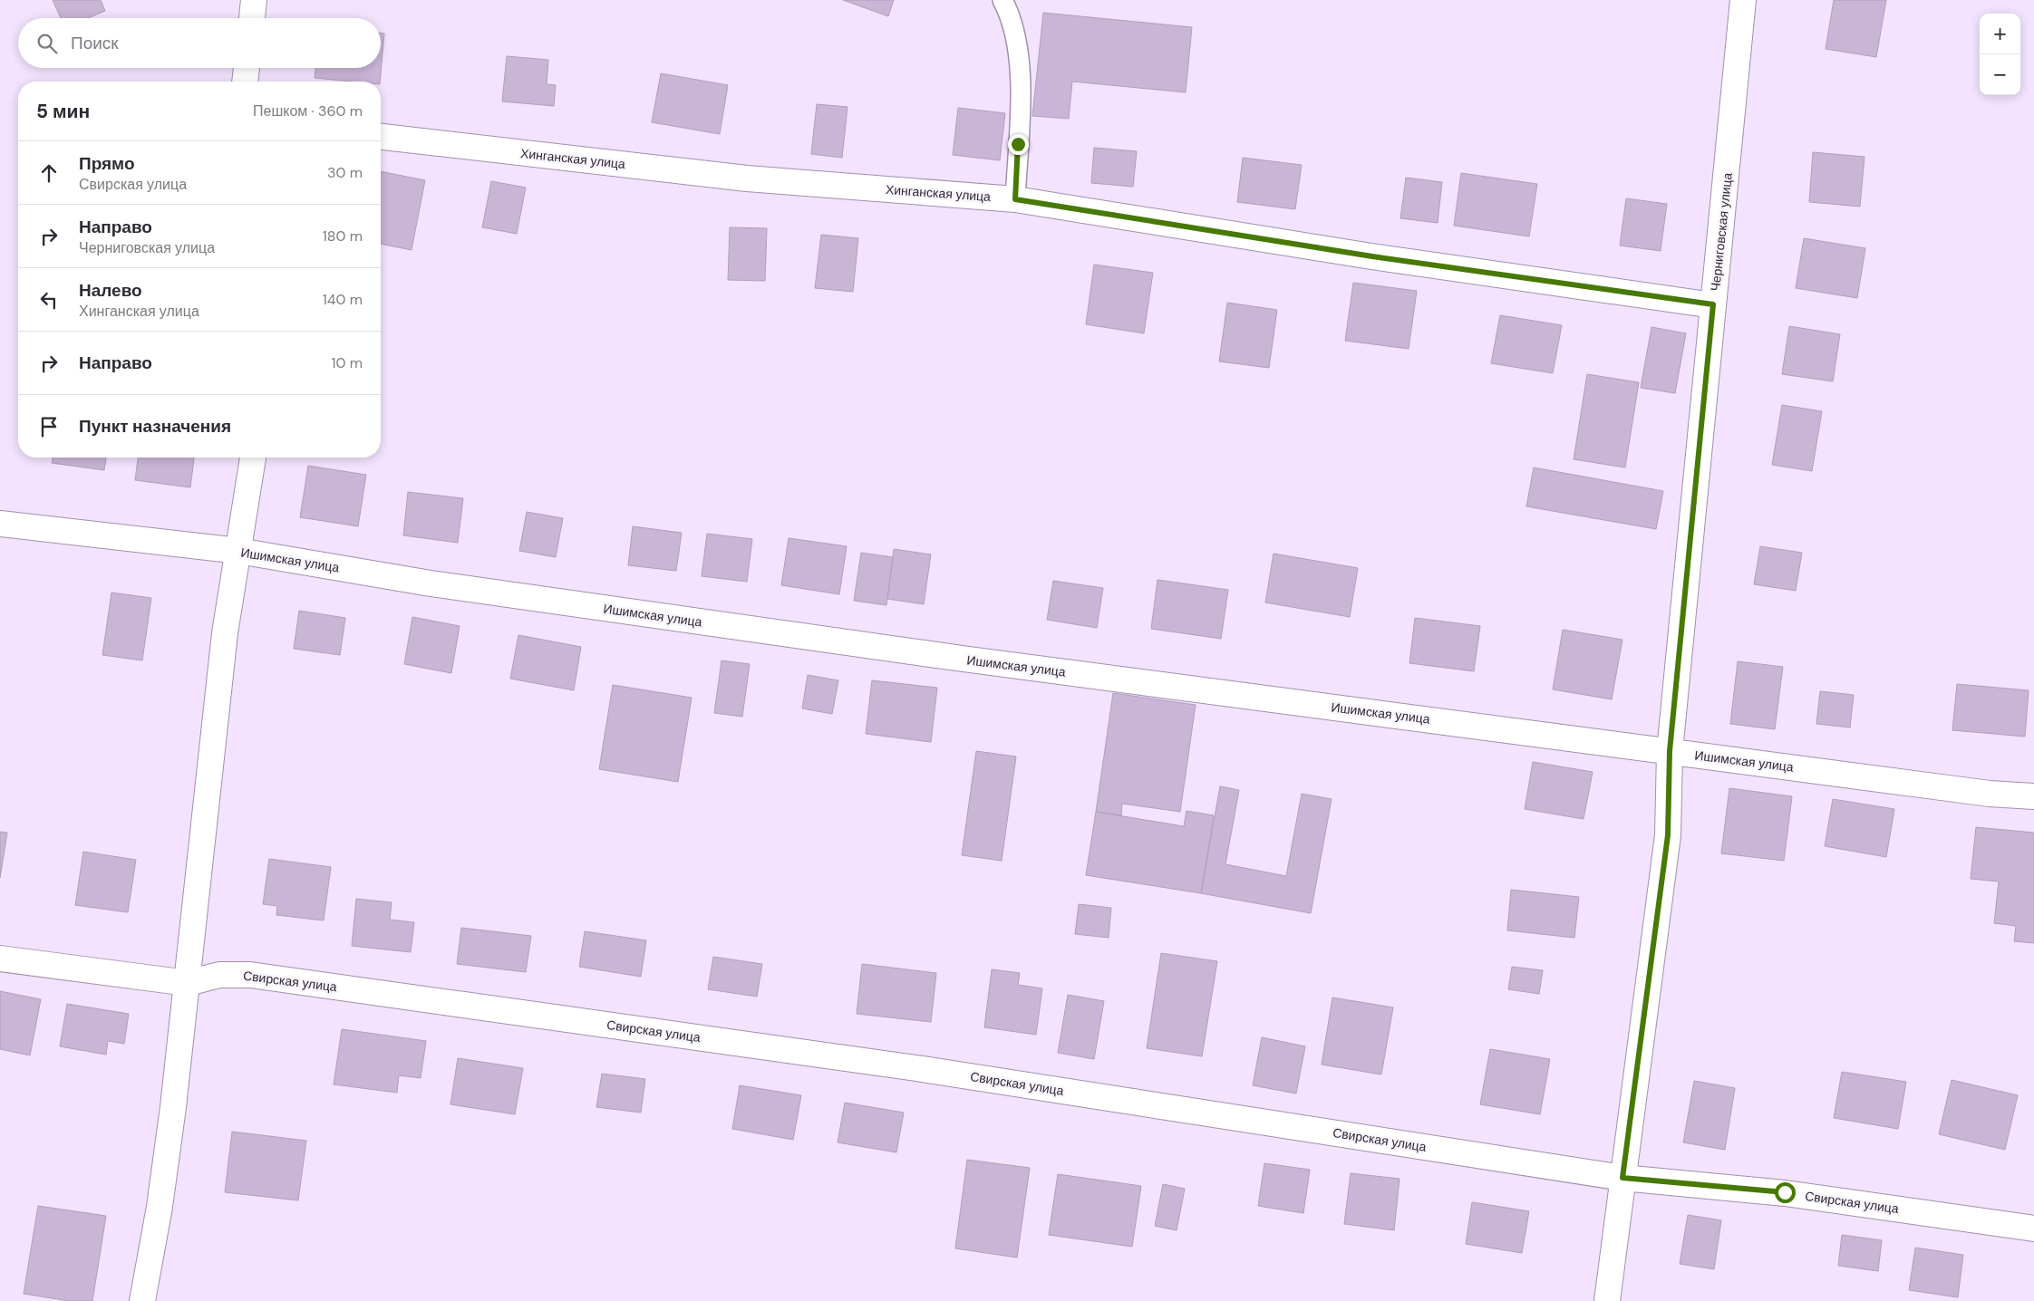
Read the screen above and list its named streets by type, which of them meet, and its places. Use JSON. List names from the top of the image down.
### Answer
{
  "streets": {
    "street": [
      "Хинганская улица",
      "Черниговская улица",
      "Ишимская улица",
      "Свирская улица"
    ]
  },
  "crossings": [
    ["Хинганская улица", "Черниговская улица"],
    ["Черниговская улица", "Ишимская улица"],
    ["Черниговская улица", "Свирская улица"]
  ],
  "page": {
    "map_buttons": ["+", "−"],
    "search": "Поиск",
    "heading": ["5 мин", "Пешком · 360 m"],
    "list": [
      ["Прямо", "Свирская улица", "30 m"],
      ["Направо", "Черниговская улица", "180 m"],
      ["Налево", "Хинганская улица", "140 m"],
      ["Направо", "10 m"],
      "Пункт назначения"
    ]
  }
}
